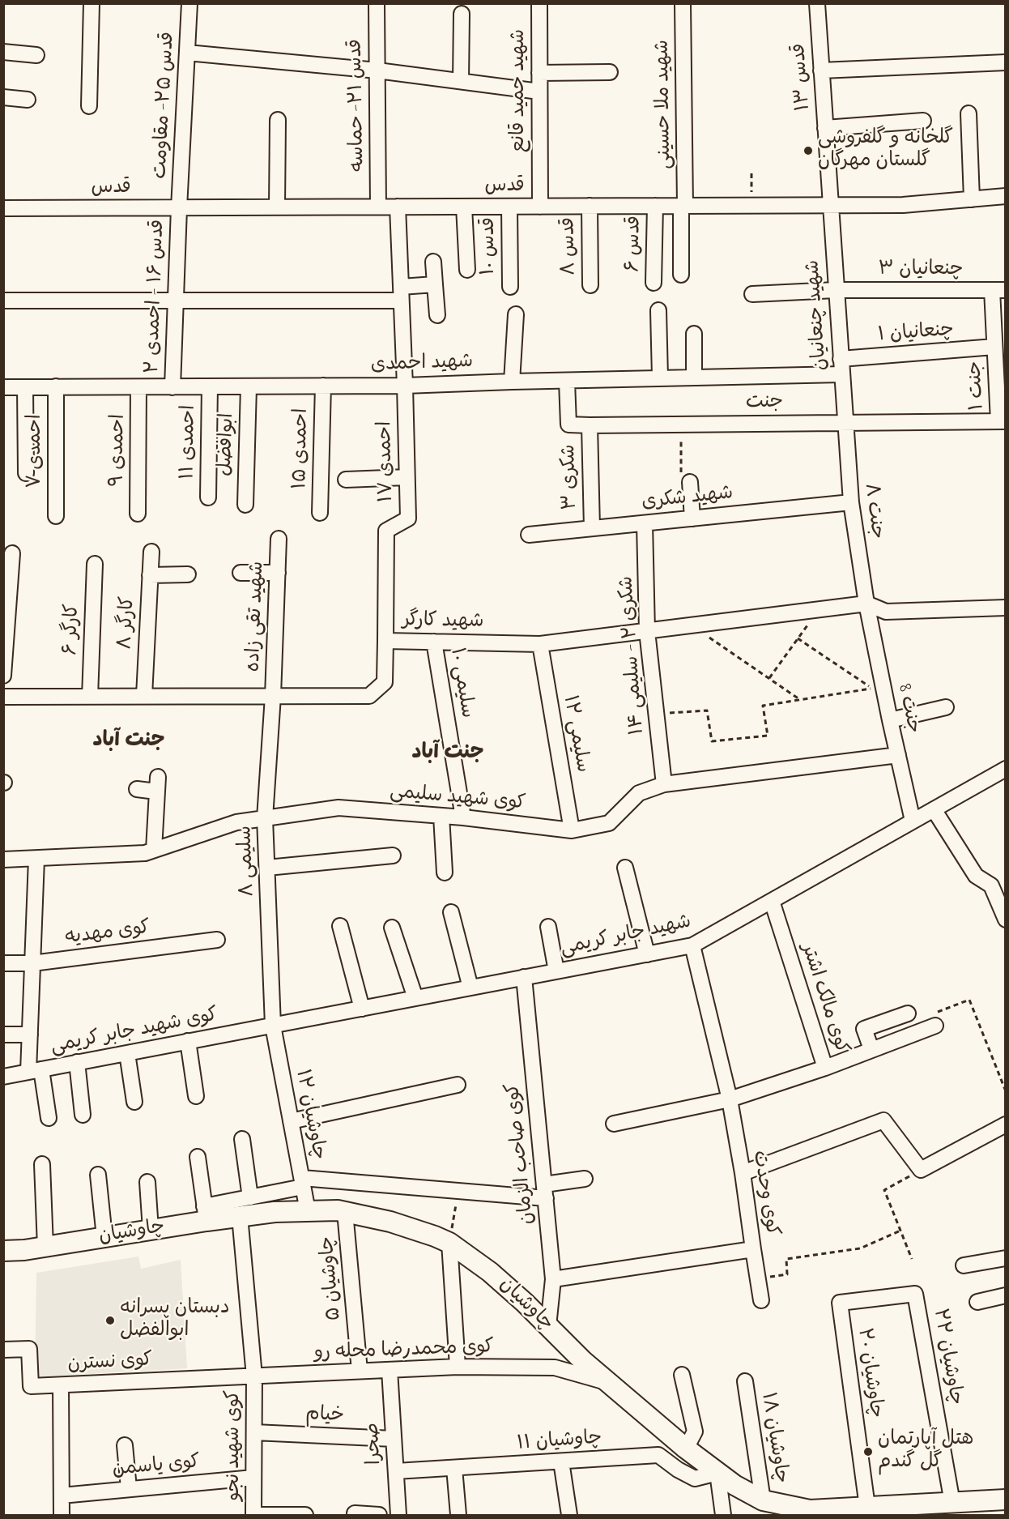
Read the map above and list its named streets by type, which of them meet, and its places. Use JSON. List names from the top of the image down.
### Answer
{
  "streets": {
    "main road": ["چاوشیان"],
    "street": [
      "قدس ۱۳",
      "شهید حمید قانع",
      "شهید ملا حسینی",
      "قدس ۲۵- مقاومت",
      "قدس ۲۱- حماسه",
      "قدس",
      "قدس ۶",
      "قدس ۱۰",
      "قدس ۸",
      "چنعانیان ۳",
      "قدس ۱۶ - احمدی ۲",
      "شهید چنعانیان",
      "چنعانیان ۱",
      "شهید احمدی",
      "جنت ۱",
      "جنت",
      "احمدی ۱۱",
      "ابوافضل",
      "احمدی ۱۵",
      "احمدی ۹",
      "احمدی ۷",
      "احمدی ۱۷",
      "شکری ۳",
      "شهید شکری",
      "جنت ۸",
      "شهید تقی زاده",
      "شهید کارگر",
      "کارگر ۸",
      "کارگر ۶",
      "شکری ۲ - سلیمی ۱۴",
      "سلیمی ۱۰",
      "جنت 8",
      "سلیمی ۱۲",
      "کوی شهید سلیمی",
      "سلیمی ۸",
      "کوی مهدیه",
      "شهید جابر کریمی",
      "کوی مالک اشتر",
      "کوی شهید جابر کریمی",
      "چاوشیان ۱۲",
      "کوی صاحب الزمان",
      "کوی وحدت",
      "چاوشیان ۵",
      "کوی محمدرضا محله رو",
      "چاوشیان ۲۲",
      "کوی نسترن",
      "چاوشیان ۲۰",
      "خیام",
      "چاوشیان ۱۸",
      "چاوشیان ۱۱",
      "صحرا",
      "کوی شهید نجو",
      "کوی یاسمن"
    ]
  },
  "crossings": [
    ["قدس ۱۳", "قدس"],
    ["قدس ۱۳", "شهید چنعانیان"],
    ["شهید حمید قانع", "قدس"],
    ["شهید ملا حسینی", "قدس"],
    ["قدس ۲۵- مقاومت", "قدس"],
    ["قدس ۲۵- مقاومت", "قدس ۱۶ - احمدی ۲"],
    ["قدس ۲۱- حماسه", "قدس"],
    ["قدس", "قدس ۶"],
    ["قدس", "قدس ۱۰"],
    ["قدس", "قدس ۸"],
    ["قدس", "قدس ۱۶ - احمدی ۲"],
    ["قدس", "شهید چنعانیان"],
    ["قدس", "احمدی ۱۷"],
    ["چنعانیان ۳", "شهید چنعانیان"],
    ["چنعانیان ۳", "جنت ۱"],
    ["قدس ۱۶ - احمدی ۲", "شهید احمدی"],
    ["شهید چنعانیان", "چنعانیان ۱"],
    ["شهید چنعانیان", "شهید احمدی"],
    ["شهید چنعانیان", "جنت"],
    ["شهید چنعانیان", "جنت ۸"],
    ["چنعانیان ۱", "جنت ۱"],
    ["شهید احمدی", "جنت"],
    ["شهید احمدی", "احمدی ۱۱"],
    ["شهید احمدی", "ابوافضل"],
    ["شهید احمدی", "احمدی ۱۵"],
    ["شهید احمدی", "احمدی ۹"],
    ["شهید احمدی", "احمدی ۷"],
    ["شهید احمدی", "احمدی ۱۷"],
    ["جنت ۱", "جنت"],
    ["جنت", "شکری ۳"],
    ["جنت", "جنت ۸"],
    ["احمدی ۱۷", "شهید کارگر"],
    ["شکری ۳", "شهید شکری"],
    ["شهید شکری", "جنت ۸"],
    ["شهید شکری", "شکری ۲ - سلیمی ۱۴"],
    ["جنت ۸", "شهید کارگر"],
    ["جنت ۸", "جنت 8"],
    ["شهید تقی زاده", "شهید کارگر"],
    ["شهید تقی زاده", "سلیمی ۸"],
    ["شهید کارگر", "کارگر ۸"],
    ["شهید کارگر", "کارگر ۶"],
    ["شهید کارگر", "شکری ۲ - سلیمی ۱۴"],
    ["شهید کارگر", "سلیمی ۱۰"],
    ["شهید کارگر", "جنت 8"],
    ["شهید کارگر", "سلیمی ۱۲"],
    ["شهید کارگر", "سلیمی ۸"],
    ["شکری ۲ - سلیمی ۱۴", "کوی شهید سلیمی"],
    ["سلیمی ۱۰", "کوی شهید سلیمی"],
    ["جنت 8", "کوی شهید سلیمی"],
    ["جنت 8", "شهید جابر کریمی"],
    ["سلیمی ۱۲", "کوی شهید سلیمی"],
    ["کوی شهید سلیمی", "سلیمی ۸"],
    ["سلیمی ۸", "شهید جابر کریمی"],
    ["سلیمی ۸", "کوی شهید جابر کریمی"],
    ["سلیمی ۸", "چاوشیان ۱۲"],
    ["شهید جابر کریمی", "کوی مالک اشتر"],
    ["شهید جابر کریمی", "کوی شهید جابر کریمی"],
    ["شهید جابر کریمی", "چاوشیان ۱۲"],
    ["شهید جابر کریمی", "کوی صاحب الزمان"],
    ["شهید جابر کریمی", "کوی وحدت"],
    ["کوی مالک اشتر", "کوی وحدت"],
    ["کوی شهید جابر کریمی", "چاوشیان ۱۲"],
    ["چاوشیان ۱۲", "چاوشیان"],
    ["کوی صاحب الزمان", "کوی وحدت"],
    ["کوی صاحب الزمان", "چاوشیان"],
    ["چاوشیان", "چاوشیان ۵"],
    ["چاوشیان", "کوی محمدرضا محله رو"],
    ["چاوشیان", "چاوشیان ۲۲"],
    ["چاوشیان", "چاوشیان ۲۰"],
    ["چاوشیان", "چاوشیان ۱۸"],
    ["چاوشیان", "چاوشیان ۱۱"],
    ["چاوشیان", "کوی شهید نجو"],
    ["چاوشیان ۵", "کوی محمدرضا محله رو"],
    ["کوی محمدرضا محله رو", "کوی نسترن"],
    ["کوی محمدرضا محله رو", "صحرا"],
    ["کوی محمدرضا محله رو", "کوی شهید نجو"],
    ["چاوشیان ۲۲", "چاوشیان ۲۰"],
    ["کوی نسترن", "کوی شهید نجو"],
    ["خیام", "صحرا"],
    ["خیام", "کوی شهید نجو"],
    ["چاوشیان ۱۱", "صحرا"],
    ["کوی شهید نجو", "کوی یاسمن"]
  ],
  "districts": ["جنت آباد", "جنت آباد"],
  "places": ["گلخانه و گلفروشی گلستان مهرگان", "دبستان پسرانه ابوالفضل", "هتل آپارتمان گل گندم"]
}
